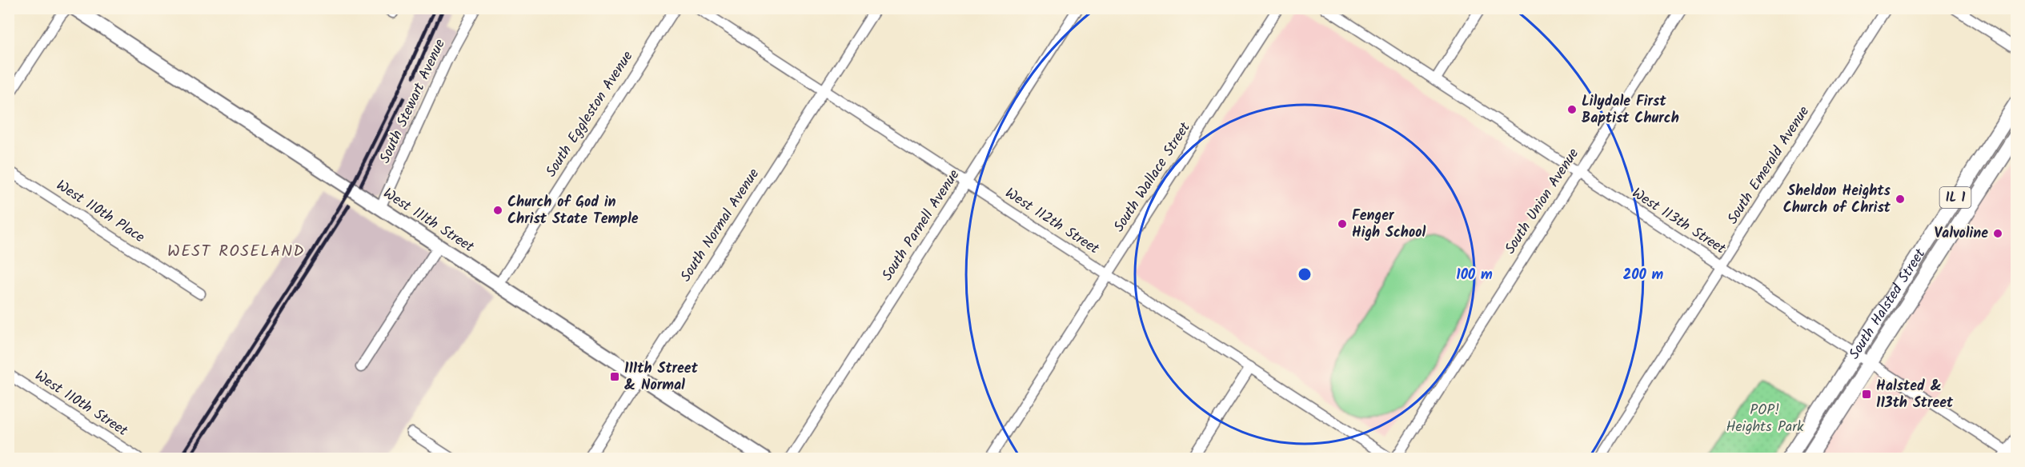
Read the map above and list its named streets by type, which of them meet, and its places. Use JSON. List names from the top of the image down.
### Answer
{
  "streets": {
    "main road": ["IL 1", "West 111th Street", "South Halsted Street"],
    "street": [
      "South Stewart Avenue",
      "South Eggleston Avenue",
      "South Emerald Avenue",
      "South Wallace Street",
      "South Union Avenue",
      "West 110th Place",
      "West 112th Street",
      "West 113th Street",
      "South Normal Avenue",
      "South Parnell Avenue",
      "West 110th Street"
    ]
  },
  "crossings": [
    ["South Stewart Avenue", "West 111th Street"],
    ["South Eggleston Avenue", "West 111th Street"],
    ["South Emerald Avenue", "West 113th Street"],
    ["South Wallace Street", "West 112th Street"],
    ["South Union Avenue", "West 113th Street"],
    ["West 111th Street", "South Normal Avenue"],
    ["West 112th Street", "South Normal Avenue"],
    ["West 112th Street", "South Parnell Avenue"],
    ["West 113th Street", "South Halsted Street"]
  ],
  "districts": ["WEST ROSELAND"],
  "parks": ["POP! Heights Park"],
  "places": {
    "other": [
      "Lilydale First Baptist Church",
      "Sheldon Heights Church of Christ",
      "Church of God in Christ State Temple",
      "Fenger High School",
      "Valvoline"
    ],
    "transit": ["111th Street & Normal", "Halsted & 113th Street"]
  },
  "rings": ["100 m", "200 m"]
}
